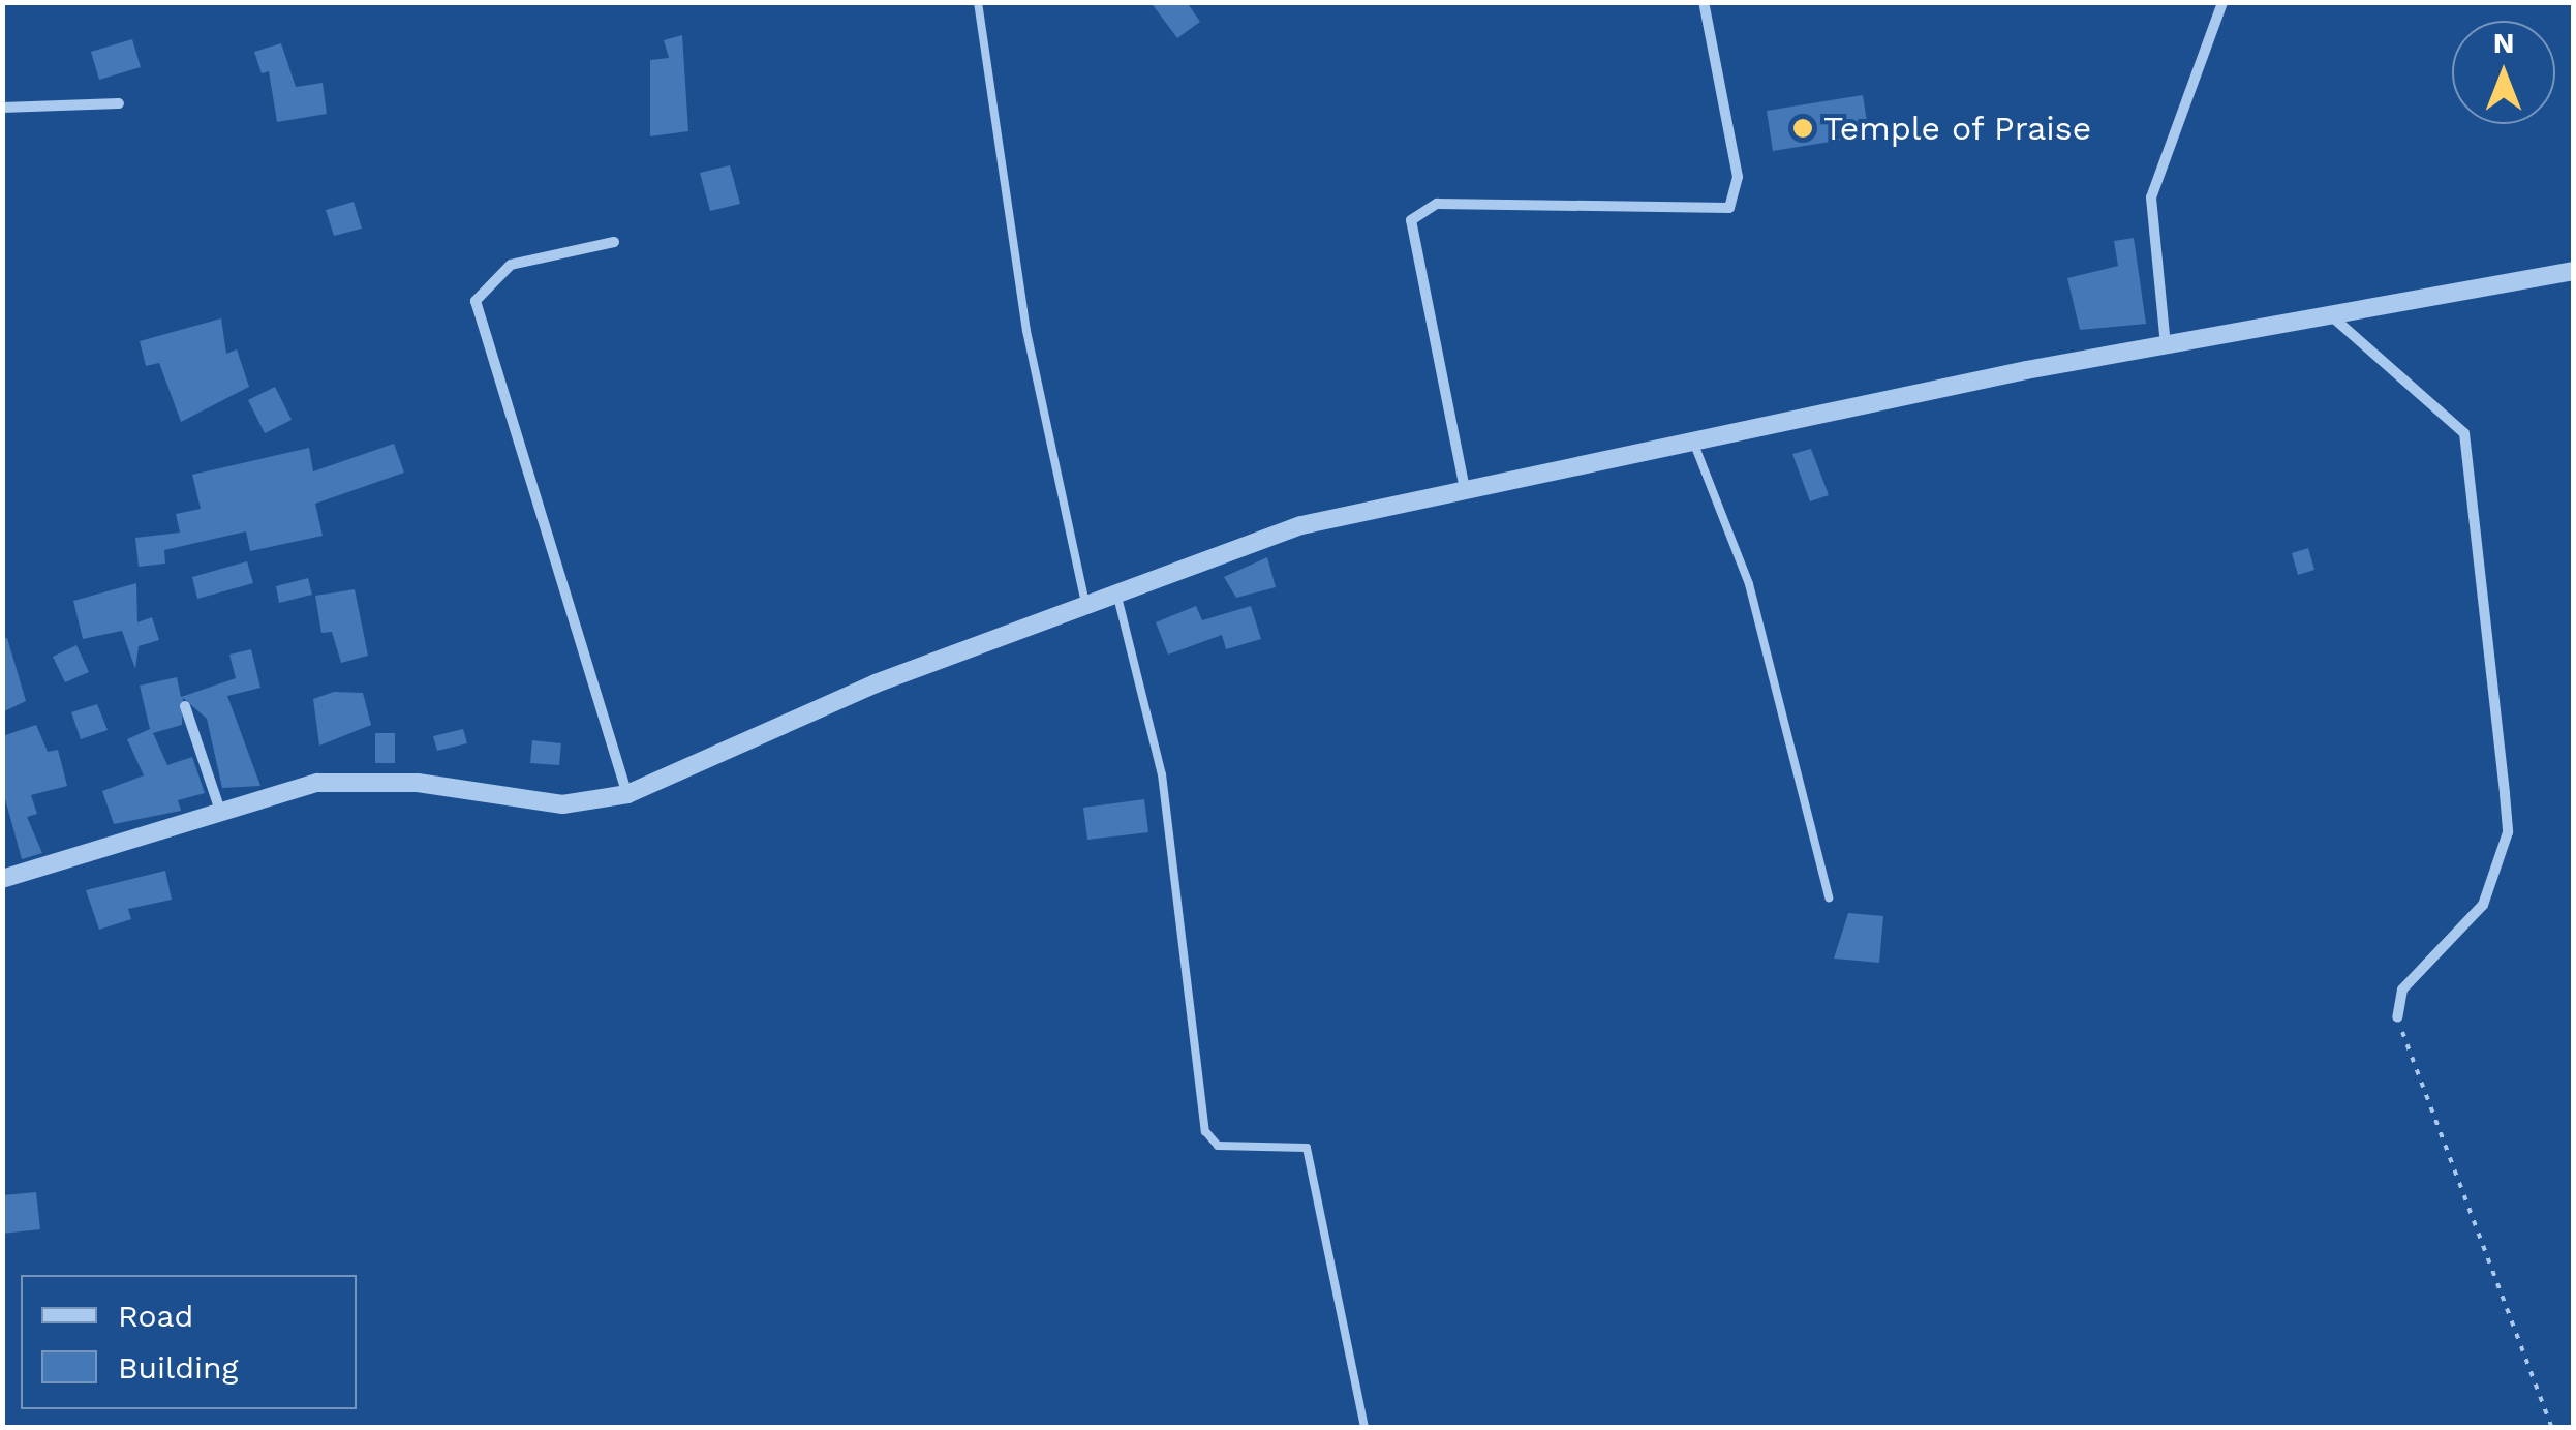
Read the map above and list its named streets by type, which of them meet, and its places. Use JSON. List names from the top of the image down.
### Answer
{
  "places": ["Temple of Praise"],
  "legend": ["Road", "Building"],
  "north": "top"
}
